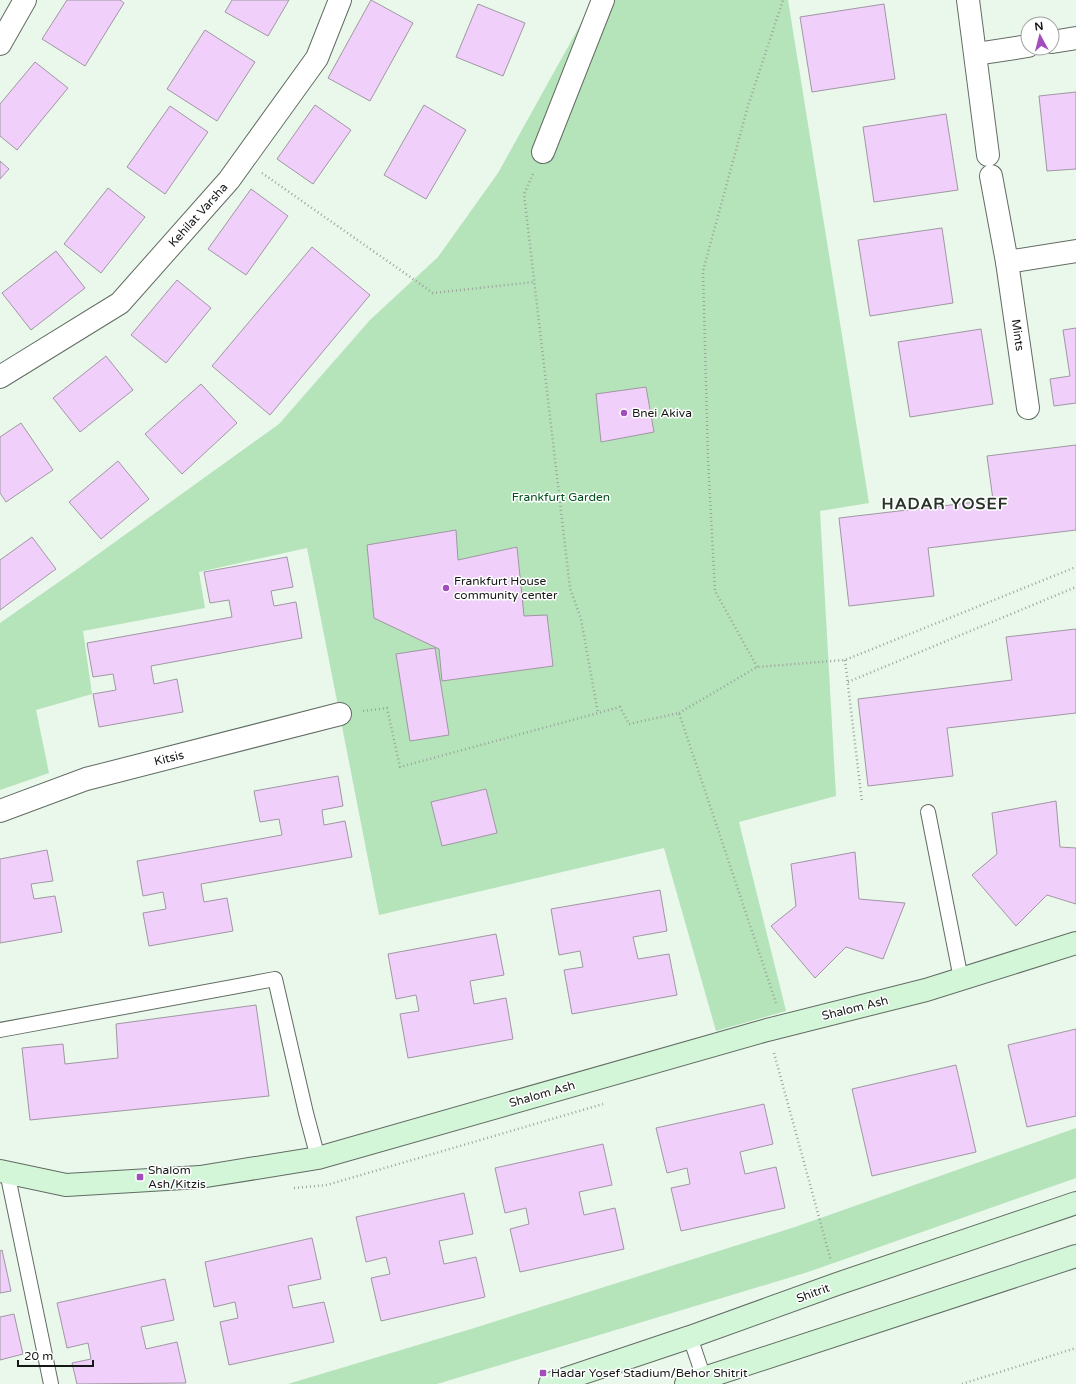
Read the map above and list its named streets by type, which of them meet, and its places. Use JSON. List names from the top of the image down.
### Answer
{
  "streets": {
    "street": [
      "Kehilat Varsha",
      "Mints",
      "Kitsis",
      "Shalom Ash",
      "Shitrit"
    ]
  },
  "districts": ["HADAR YOSEF"],
  "parks": ["Frankfurt Garden"],
  "places": {
    "other": ["Bnei Akiva", "Frankfurt House community center"],
    "transit": ["Shalom Ash/Kitzis", "Hadar Yosef Stadium/Behor Shitrit"]
  },
  "scale_bar": "20 m",
  "north": "top"
}
